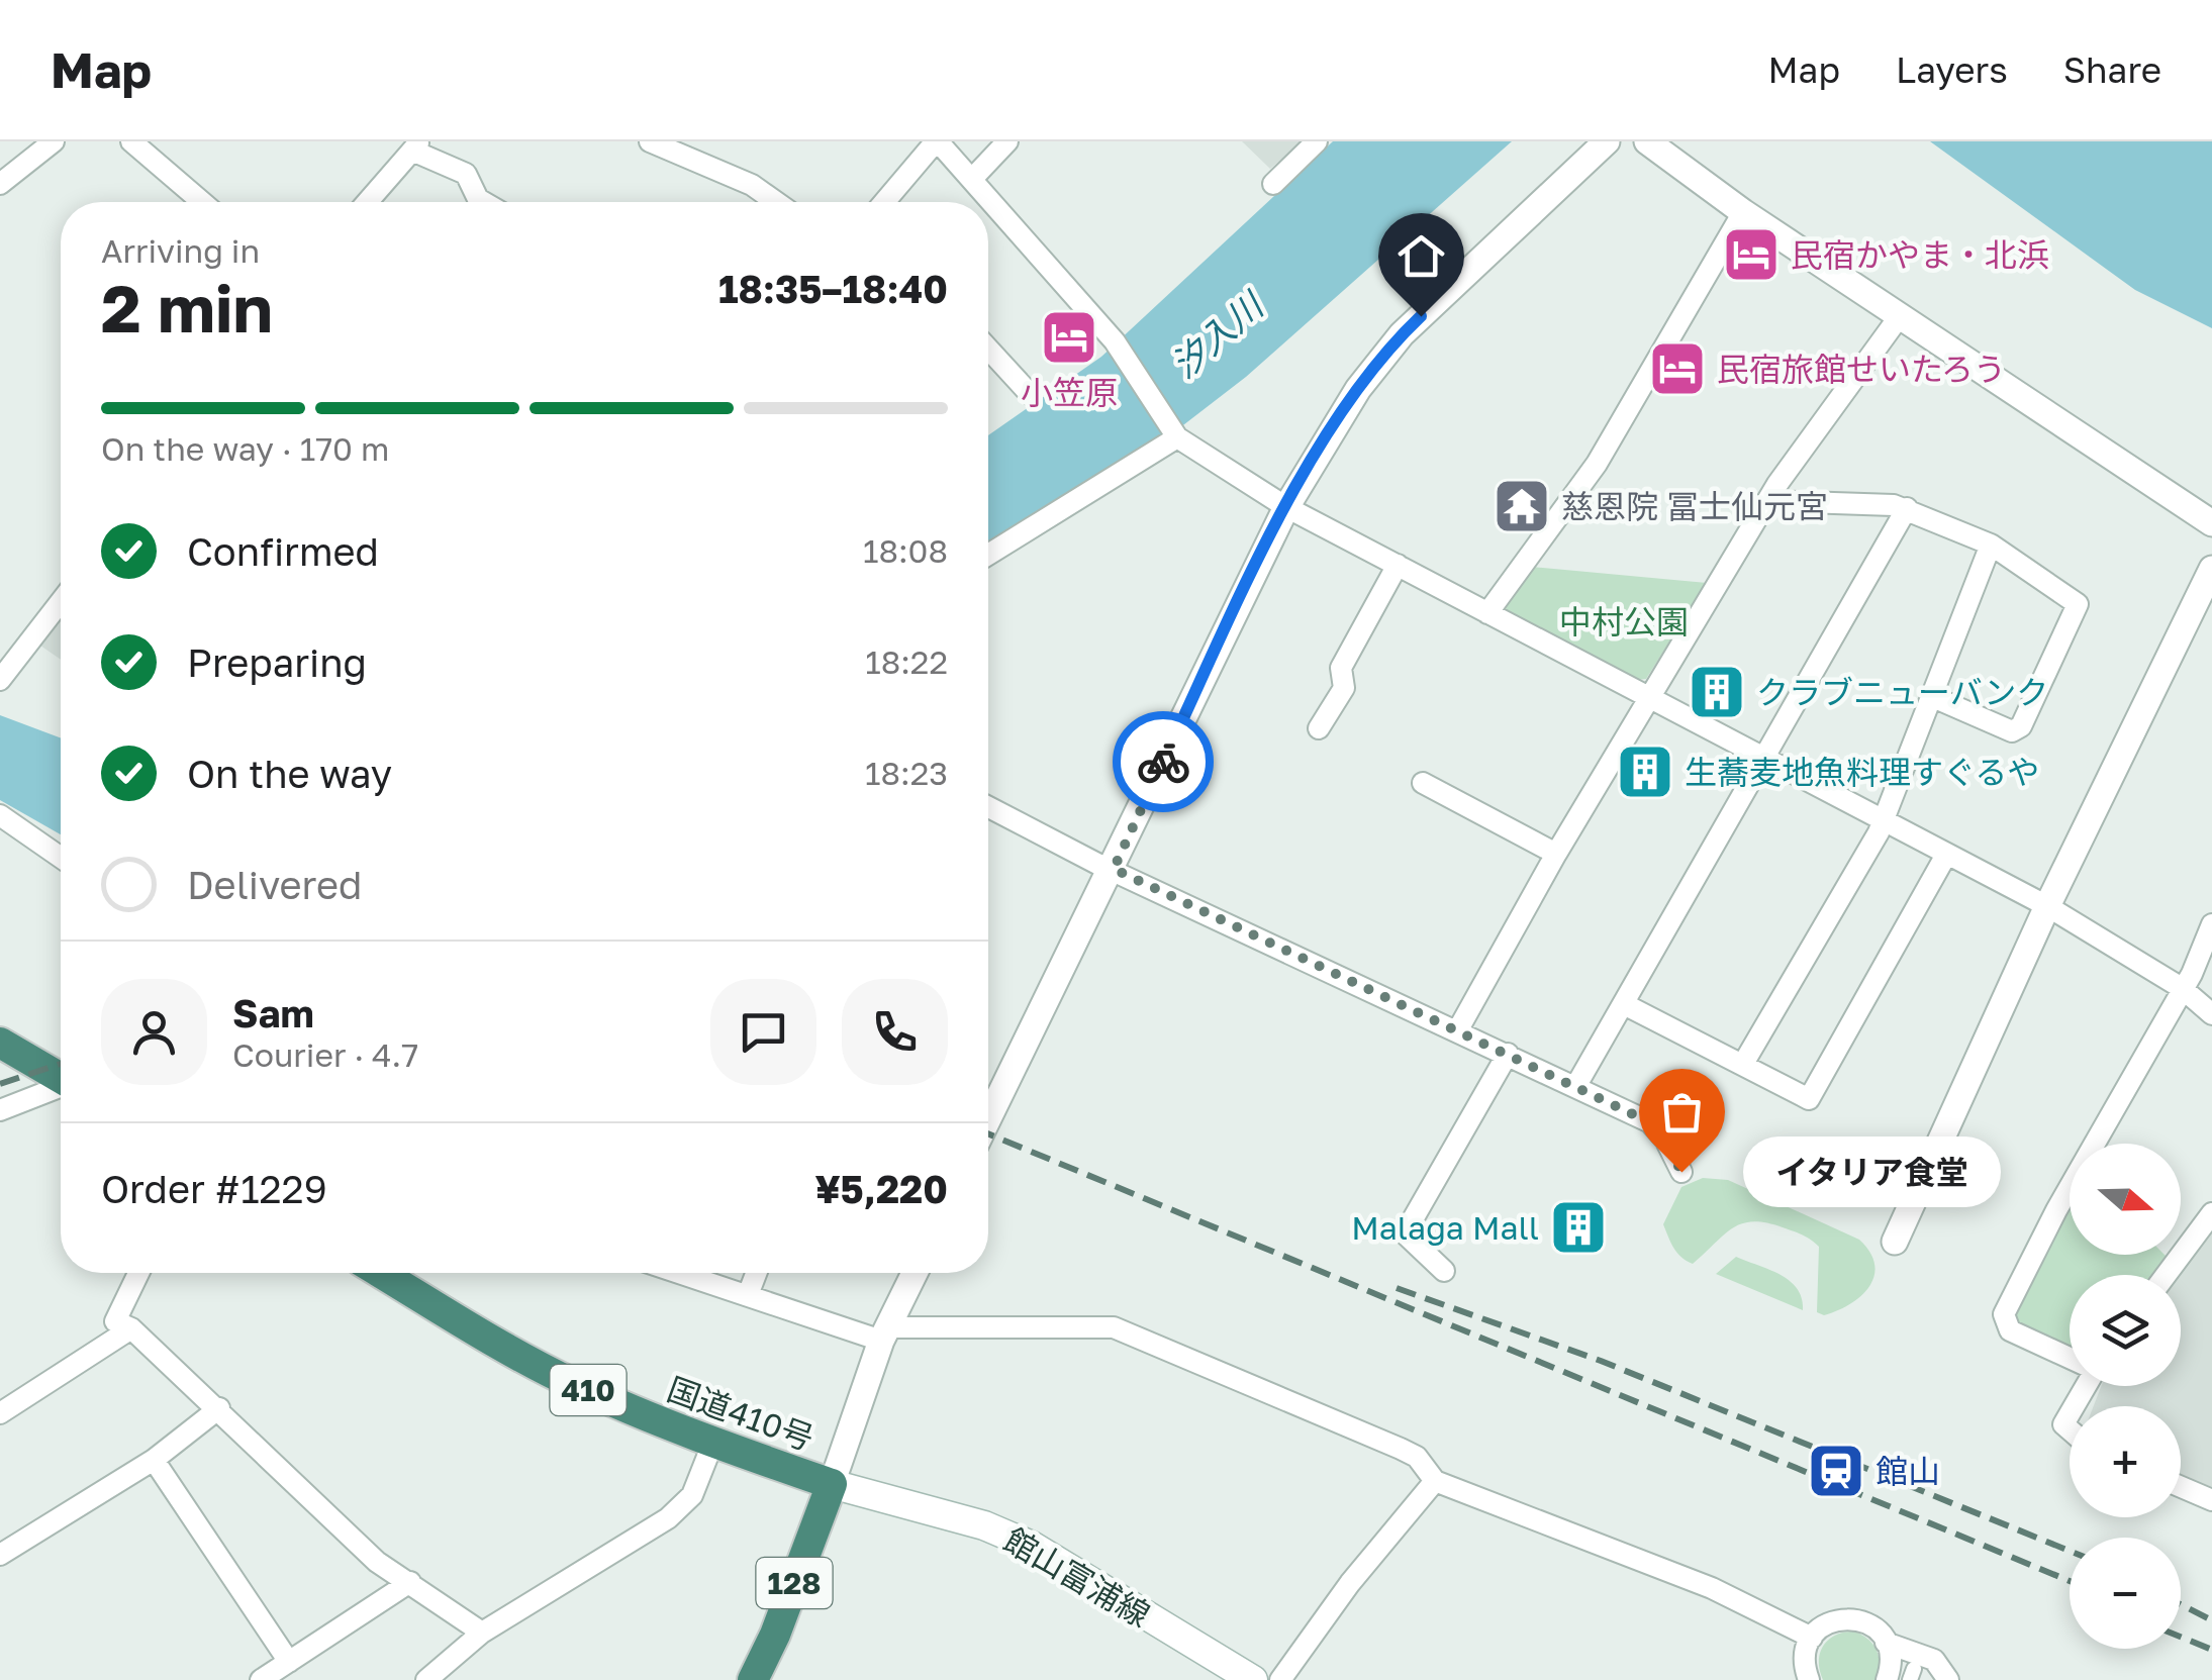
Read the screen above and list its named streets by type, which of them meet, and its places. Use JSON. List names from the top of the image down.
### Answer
{
  "streets": {
    "highway": ["410", "国道410号", "128"],
    "main road": ["館山富浦線"]
  },
  "crossings": [
    ["国道410号", "館山富浦線"],
    ["国道410号", "128"],
    ["館山富浦線", "128"]
  ],
  "water": ["汐入川"],
  "parks": ["中村公園"],
  "places": {
    "hotel": ["民宿かやま・北浜", "小笠原", "民宿旅館せいたろう"],
    "temple": ["慈恩院 冨士仙元宮"],
    "building": ["クラブニューバンク", "生蕎麦地魚料理すぐるや", "Malaga Mall"],
    "other": ["イタリア食堂"],
    "station": ["館山"]
  },
  "north": "right",
  "page": {
    "header": "Map",
    "nav": ["Map", "Layers", "Share"],
    "heading": ["2 min", "Arriving in", "18:35–18:40"],
    "panel": [
      "Sam",
      "Courier · 4.7",
      "Order #1229",
      "¥5,220"
    ],
    "bar": "On the way · 170 m",
    "list": [
      ["Confirmed", "18:08"],
      ["Preparing", "18:22"],
      ["On the way", "18:23"],
      "Delivered"
    ],
    "bubble": "イタリア食堂",
    "map_buttons": ["+", "−"]
  }
}
